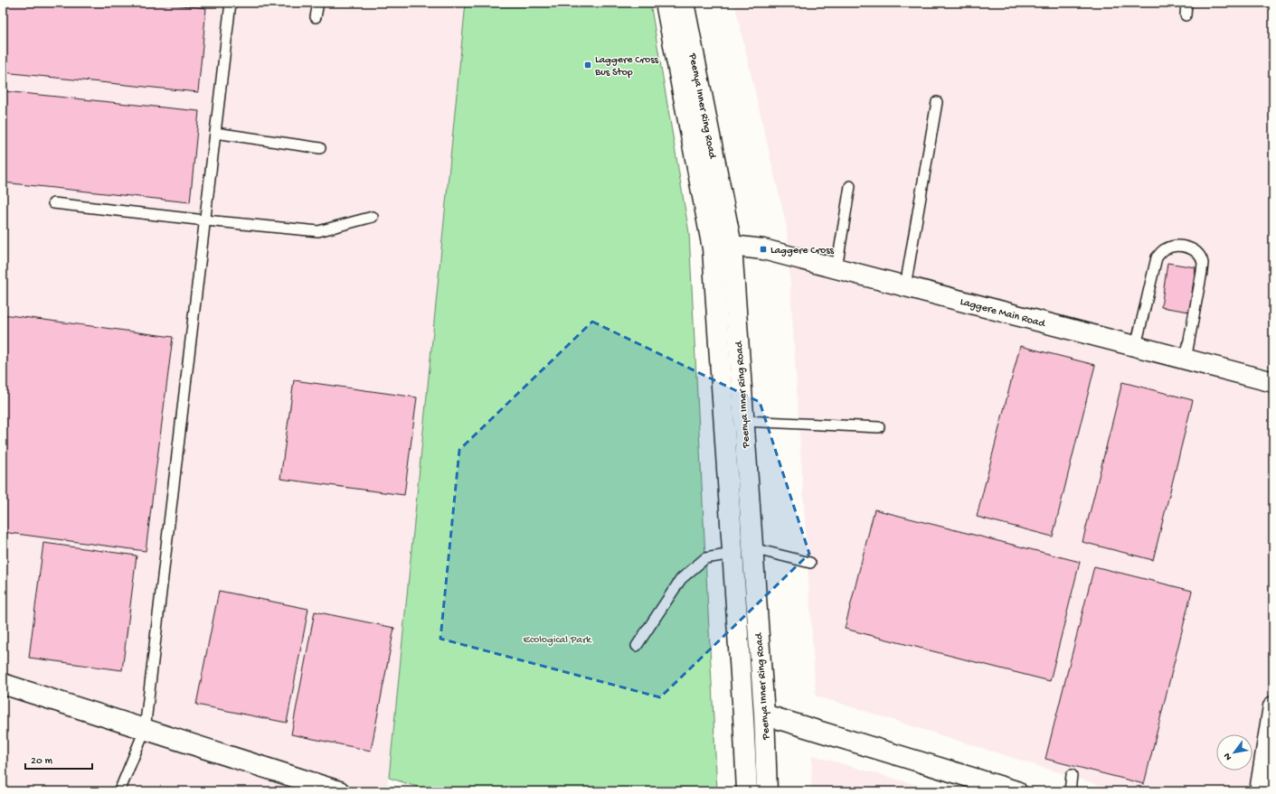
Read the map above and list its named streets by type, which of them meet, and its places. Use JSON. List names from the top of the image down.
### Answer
{
  "streets": {
    "main road": ["Peenya Inner Ring Road", "Laggere Main Road"]
  },
  "crossings": [
    ["Peenya Inner Ring Road", "Laggere Main Road"]
  ],
  "parks": ["Ecological Park"],
  "places": {
    "transit": ["Laggere Cross Bus Stop", "Laggere Cross"]
  },
  "scale_bar": "20 m",
  "north": "bottom left"
}
